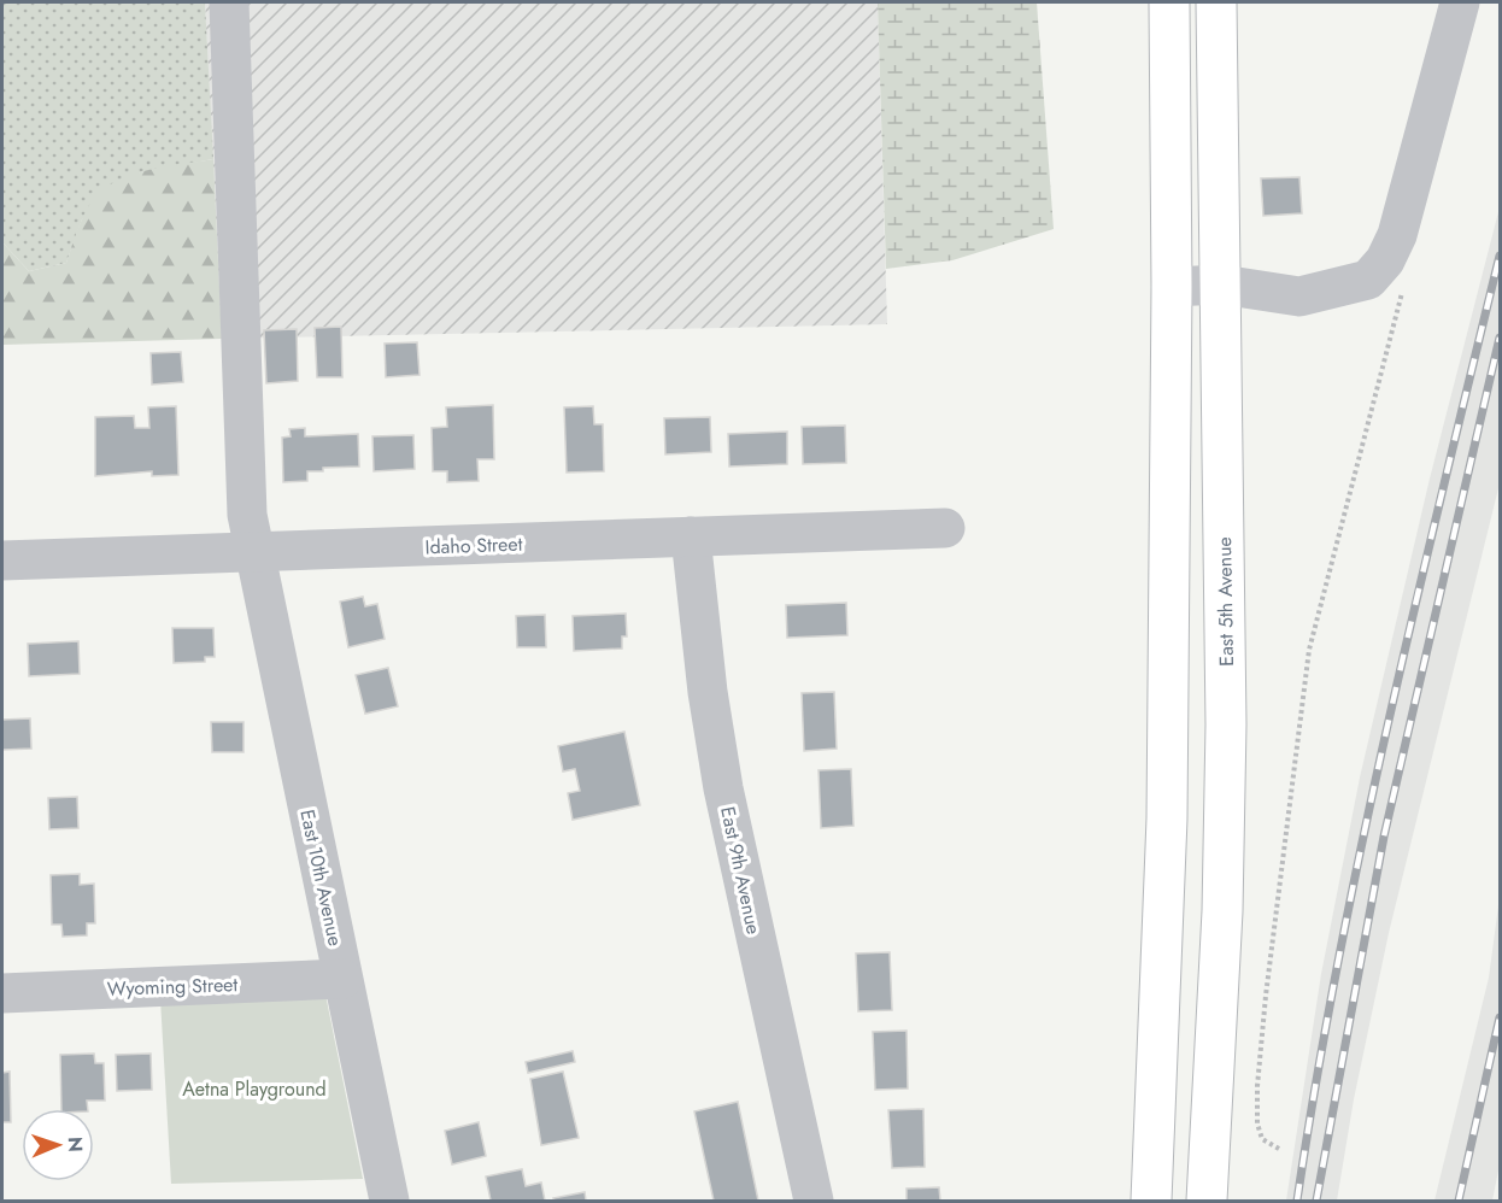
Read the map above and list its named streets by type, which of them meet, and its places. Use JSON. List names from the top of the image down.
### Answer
{
  "streets": {
    "main road": ["East 5th Avenue"],
    "street": [
      "Idaho Street",
      "East 9th Avenue",
      "East 10th Avenue",
      "Wyoming Street"
    ]
  },
  "crossings": [
    ["Idaho Street", "East 9th Avenue"],
    ["Idaho Street", "East 10th Avenue"],
    ["East 10th Avenue", "Wyoming Street"]
  ],
  "parks": ["Aetna Playground"],
  "north": "right"
}
